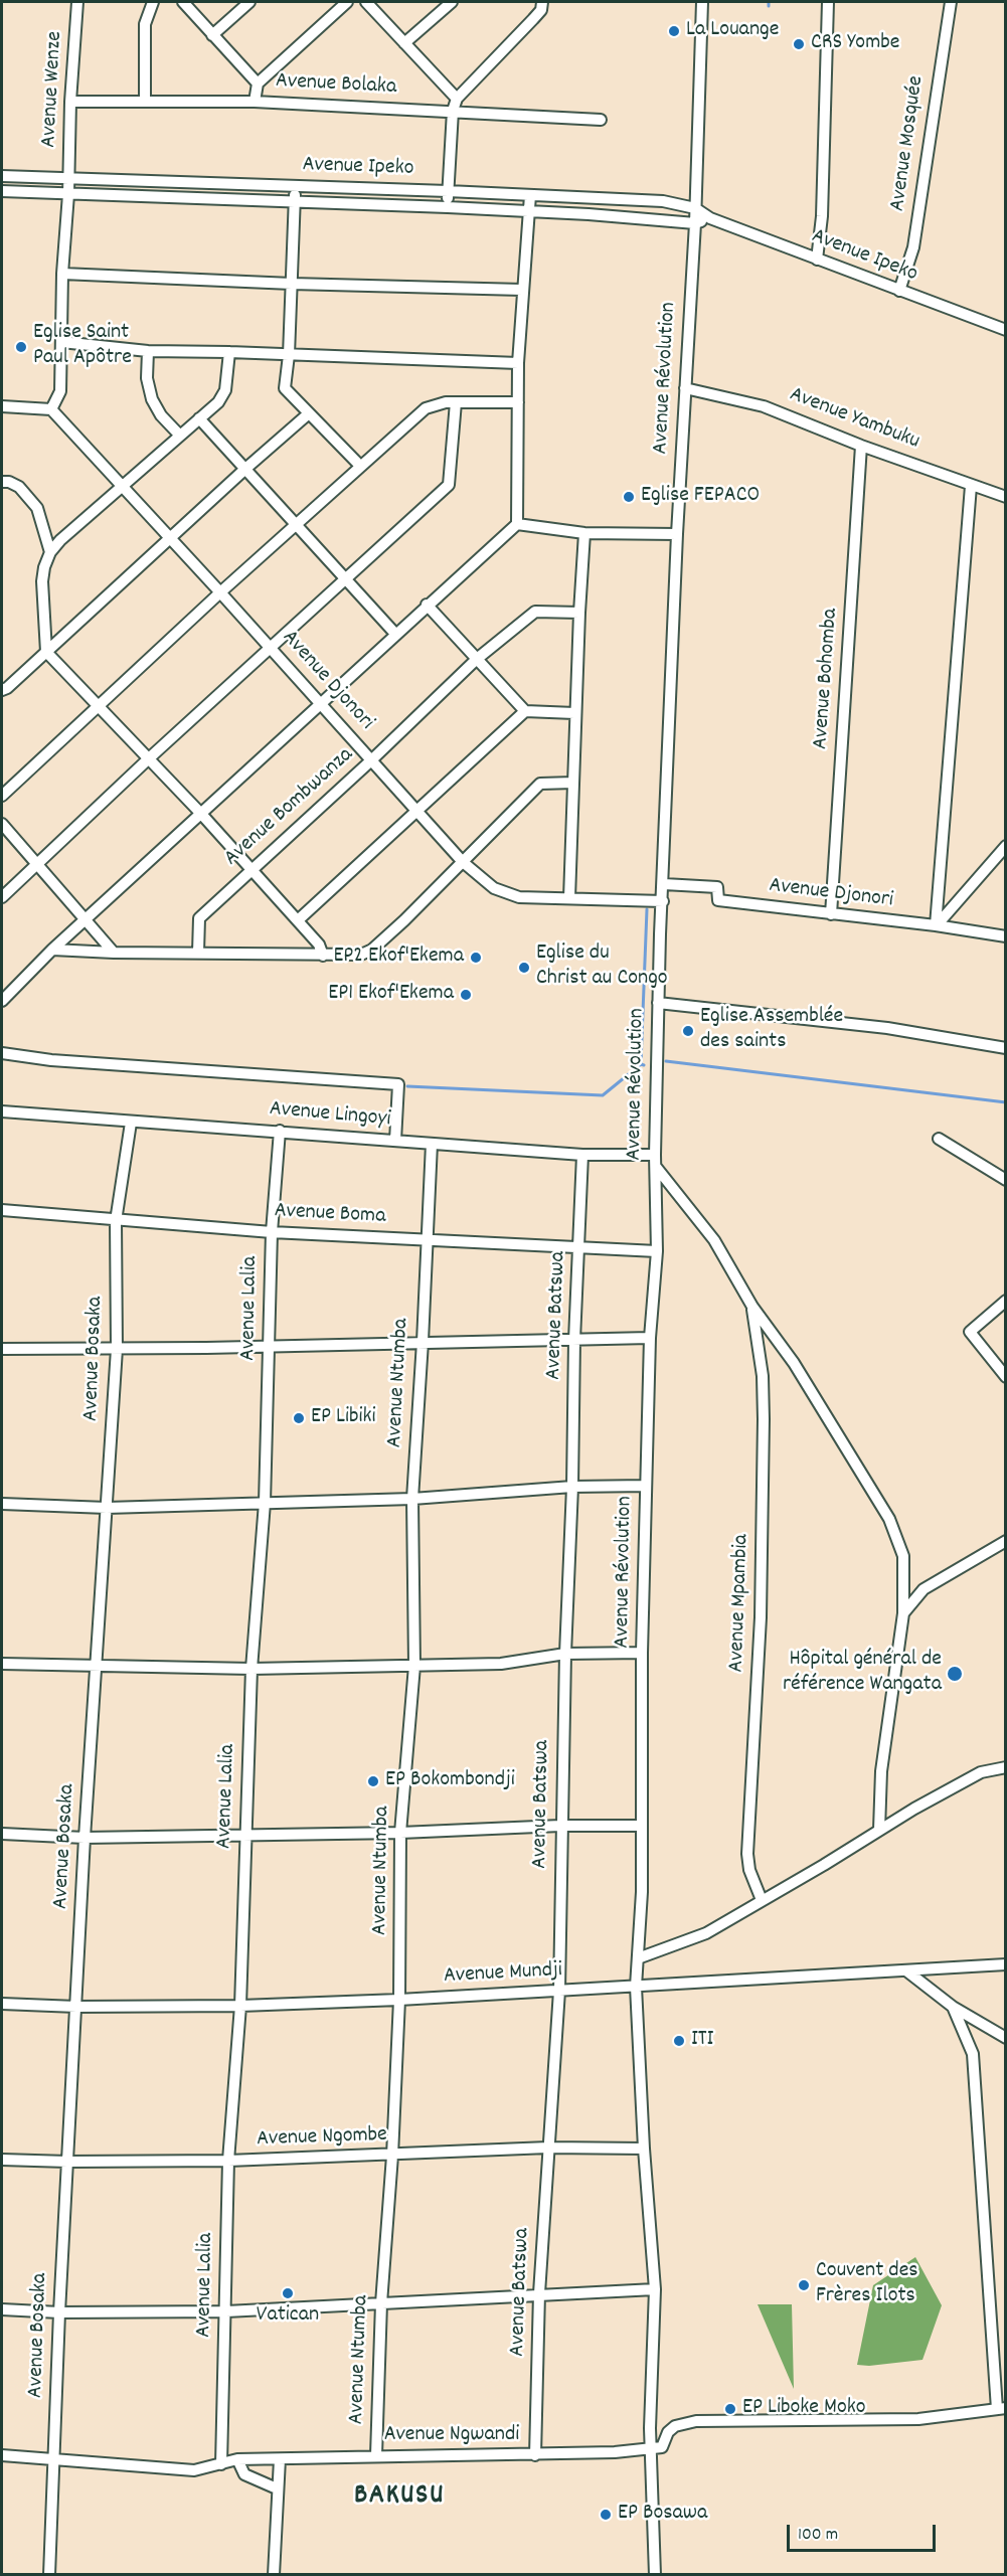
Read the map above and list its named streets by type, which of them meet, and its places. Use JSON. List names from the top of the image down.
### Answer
{
  "streets": {
    "street": [
      "Avenue Bolaka",
      "Avenue Wenze",
      "Avenue Mosquée",
      "Avenue Ipeko",
      "Avenue Révolution",
      "Avenue Yambuku",
      "Avenue Bohomba",
      "Avenue Djonori",
      "Avenue Bombwanza",
      "Avenue Lingoyi",
      "Avenue Boma",
      "Avenue Lalia",
      "Avenue Batswa",
      "Avenue Bosaka",
      "Avenue Ntumba",
      "Avenue Mpambia",
      "Avenue Mundji",
      "Avenue Ngombe",
      "Avenue Ngwandi"
    ]
  },
  "crossings": [
    ["Avenue Bolaka", "Avenue Wenze"],
    ["Avenue Wenze", "Avenue Ipeko"],
    ["Avenue Wenze", "Avenue Djonori"],
    ["Avenue Mosquée", "Avenue Ipeko"],
    ["Avenue Ipeko", "Avenue Révolution"],
    ["Avenue Révolution", "Avenue Yambuku"],
    ["Avenue Révolution", "Avenue Djonori"],
    ["Avenue Révolution", "Avenue Lingoyi"],
    ["Avenue Révolution", "Avenue Boma"],
    ["Avenue Révolution", "Avenue Mundji"],
    ["Avenue Révolution", "Avenue Ngombe"],
    ["Avenue Révolution", "Avenue Ngwandi"],
    ["Avenue Yambuku", "Avenue Bohomba"],
    ["Avenue Bohomba", "Avenue Djonori"],
    ["Avenue Djonori", "Avenue Bombwanza"],
    ["Avenue Lingoyi", "Avenue Lalia"],
    ["Avenue Lingoyi", "Avenue Batswa"],
    ["Avenue Lingoyi", "Avenue Bosaka"],
    ["Avenue Lingoyi", "Avenue Ntumba"],
    ["Avenue Boma", "Avenue Lalia"],
    ["Avenue Boma", "Avenue Batswa"],
    ["Avenue Boma", "Avenue Bosaka"],
    ["Avenue Boma", "Avenue Ntumba"],
    ["Avenue Lalia", "Avenue Mundji"],
    ["Avenue Lalia", "Avenue Ngombe"],
    ["Avenue Lalia", "Avenue Ngwandi"],
    ["Avenue Batswa", "Avenue Mundji"],
    ["Avenue Batswa", "Avenue Ngombe"],
    ["Avenue Batswa", "Avenue Ngwandi"],
    ["Avenue Bosaka", "Avenue Mundji"],
    ["Avenue Bosaka", "Avenue Ngombe"],
    ["Avenue Bosaka", "Avenue Ngwandi"],
    ["Avenue Ntumba", "Avenue Mundji"],
    ["Avenue Ntumba", "Avenue Ngombe"],
    ["Avenue Ntumba", "Avenue Ngwandi"]
  ],
  "districts": ["BAKUSU"],
  "places": [
    "La Louange",
    "CRS Yombe",
    "Eglise Saint Paul Apôtre",
    "Eglise FEPACO",
    "EP2 Ekof'Ekema",
    "Eglise du Christ au Congo",
    "EP1 Ekof'Ekema",
    "Eglise Assemblée des saints",
    "EP Libiki",
    "Hôpital général de référence Wangata",
    "EP Bokombondji",
    "ITI",
    "Couvent des Frères Ilots",
    "Vatican",
    "EP Liboke Moko",
    "EP Bosawa"
  ],
  "scale_bar": "100 m"
}
